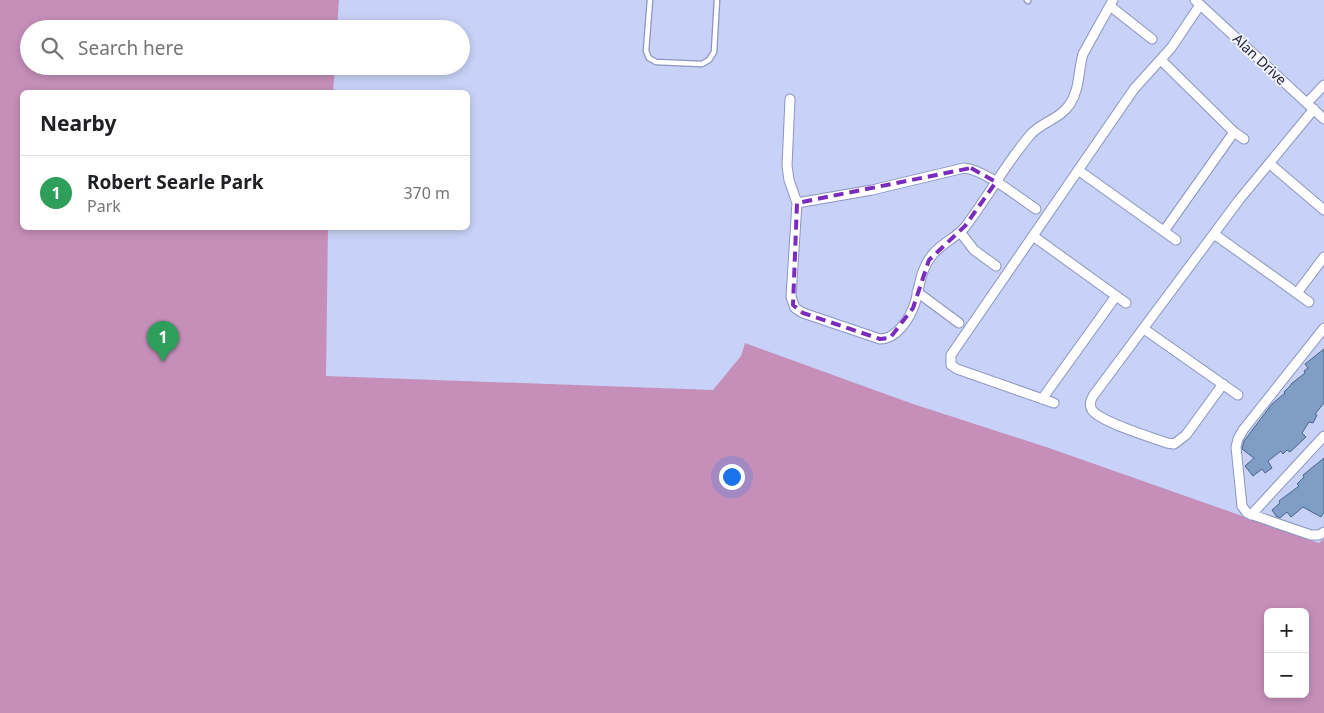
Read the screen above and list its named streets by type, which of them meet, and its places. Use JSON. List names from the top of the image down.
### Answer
{
  "streets": {
    "street": ["Alan Drive"]
  },
  "page": {
    "search": "Search here",
    "heading": "Nearby",
    "list": [
      {
        "mark": "1",
        "name": "Robert Searle Park",
        "note": "Park",
        "value": "370 m"
      }
    ],
    "pins": "1",
    "map_buttons": ["+", "−"]
  }
}
